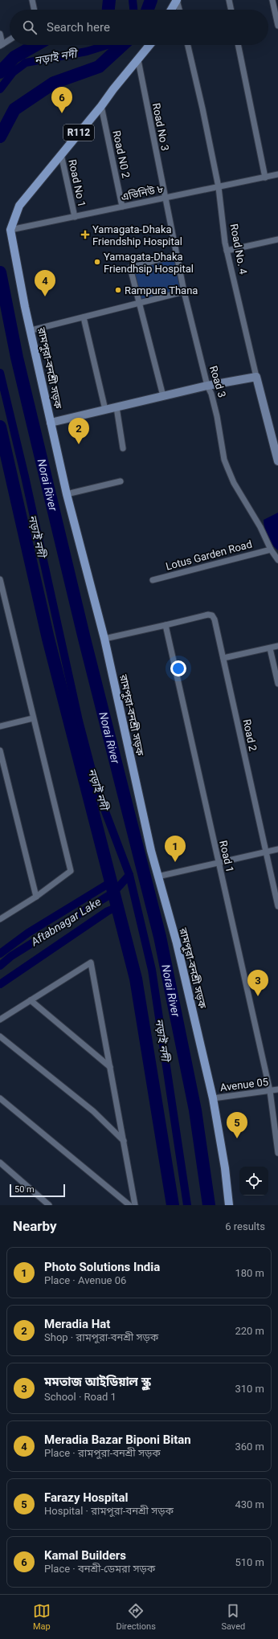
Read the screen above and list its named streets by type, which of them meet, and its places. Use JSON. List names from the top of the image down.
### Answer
{
  "streets": {
    "main road": ["R112", "রামপুরা-বনশ্রী সড়ক"],
    "street": [
      "Road No 3",
      "Road N0 2",
      "Road No 1",
      "এভিনিউ ৮",
      "Road No. 4",
      "Road 3",
      "Lotus Garden Road",
      "Road 2",
      "Road 1",
      "Avenue 05"
    ]
  },
  "crossings": [
    ["Road No 3", "R112"],
    ["Road No 3", "এভিনিউ ৮"],
    ["Road No 3", "Road 3"],
    ["R112", "Road N0 2"],
    ["R112", "Road No 1"],
    ["R112", "এভিনিউ ৮"],
    ["R112", "রামপুরা-বনশ্রী সড়ক"],
    ["Road N0 2", "এভিনিউ ৮"],
    ["Road No 1", "এভিনিউ ৮"],
    ["এভিনিউ ৮", "Road No. 4"],
    ["এভিনিউ ৮", "রামপুরা-বনশ্রী সড়ক"],
    ["এভিনিউ ৮", "Road 3"],
    ["রামপুরা-বনশ্রী সড়ক", "Avenue 05"],
    ["Road 3", "Lotus Garden Road"],
    ["Road 2", "Road 1"],
    ["Road 1", "Avenue 05"]
  ],
  "water": ["নড়াই নদী", "Norai River", "Aftabnagar Lake"],
  "places": {
    "health": ["Yamagata-Dhaka Friendship Hospital"],
    "other": ["Yamagata-Dhaka Friendhsip Hospital", "Rampura Thana"]
  },
  "scale_bar": "50 m",
  "page": {
    "search": "Search here",
    "pins": [
      "6",
      "4",
      "2",
      "1",
      "3",
      "5"
    ],
    "scale": "50 m",
    "heading": ["Nearby", "6 results"],
    "list": [
      {
        "mark": "1",
        "name": "Photo Solutions India",
        "note": "Place · Avenue 06",
        "value": "180 m"
      },
      {
        "mark": "2",
        "name": "Meradia Hat",
        "note": "Shop · রামপুরা-বনশ্রী সড়ক",
        "value": "220 m"
      },
      {
        "mark": "3",
        "name": "মমতাজ আইডিয়াল স্কুল",
        "note": "School · Road 1",
        "value": "310 m"
      },
      {
        "mark": "4",
        "name": "Meradia Bazar Biponi Bitan",
        "note": "Place · রামপুরা-বনশ্রী সড়ক",
        "value": "360 m"
      },
      {
        "mark": "5",
        "name": "Farazy Hospital",
        "note": "Hospital · রামপুরা-বনশ্রী সড়ক",
        "value": "430 m"
      },
      {
        "mark": "6",
        "name": "Kamal Builders",
        "note": "Place · বনশ্রী-ডেমরা সড়ক",
        "value": "510 m"
      }
    ],
    "nav": ["Map", "Directions", "Saved"]
  }
}
